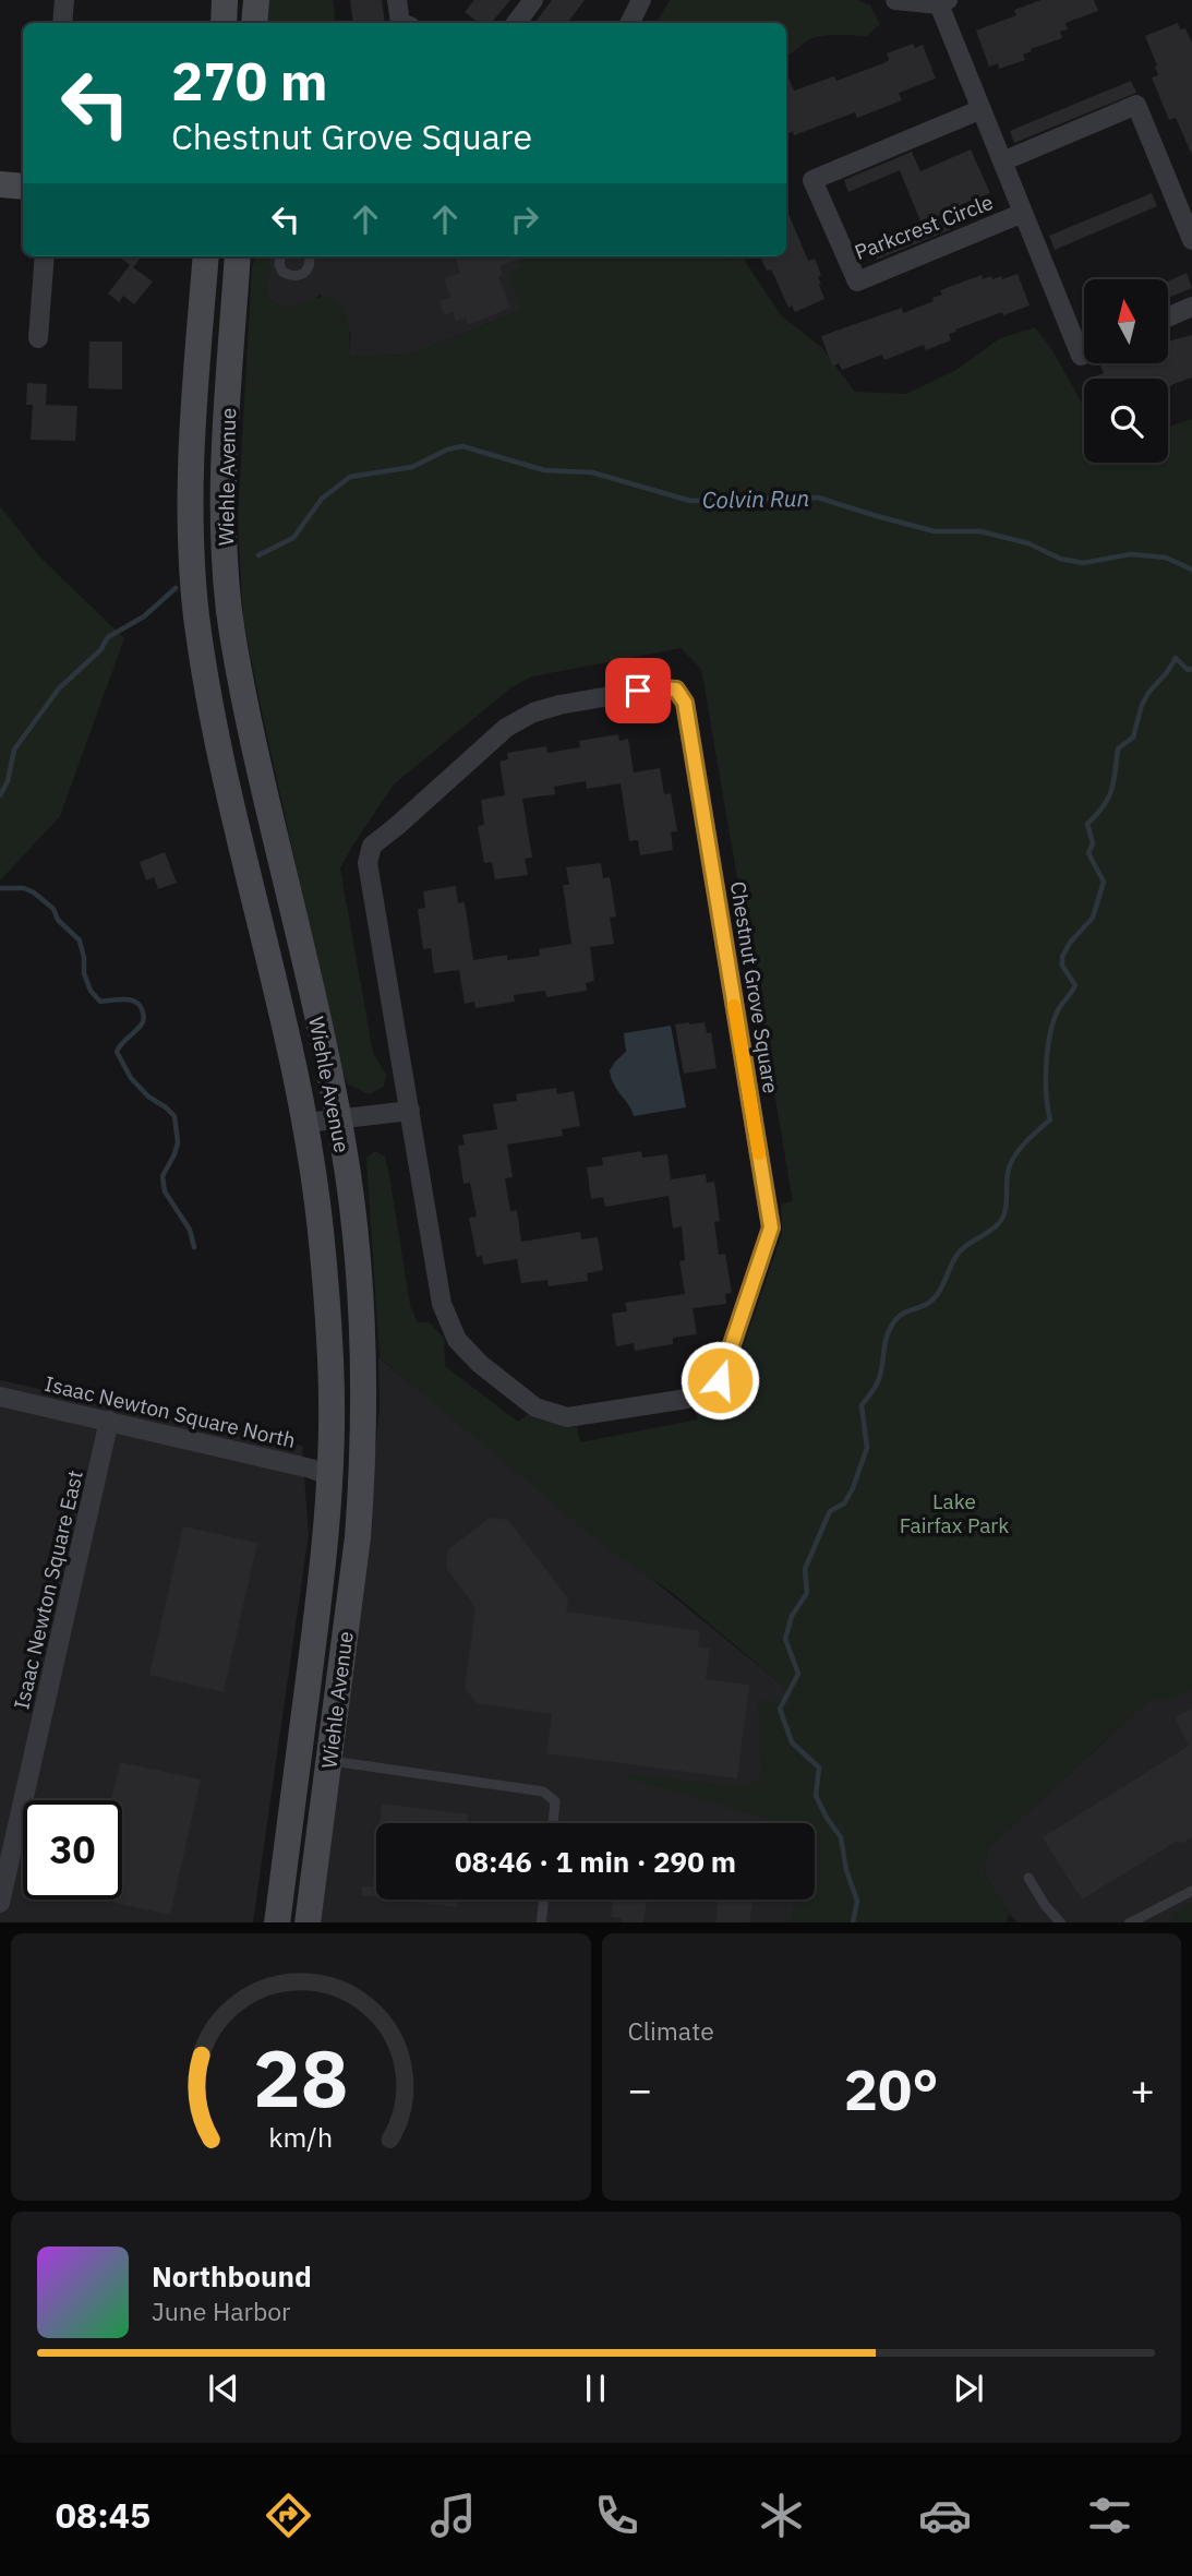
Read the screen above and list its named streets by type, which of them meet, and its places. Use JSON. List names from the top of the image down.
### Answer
{
  "streets": {
    "main road": ["Wiehle Avenue"],
    "street": [
      "Parkcrest Circle",
      "Chestnut Grove Square",
      "Isaac Newton Square North",
      "Isaac Newton Square East"
    ]
  },
  "crossings": [
    ["Wiehle Avenue", "Isaac Newton Square North"],
    ["Isaac Newton Square North", "Isaac Newton Square East"]
  ],
  "water": ["Colvin Run"],
  "parks": ["Lake Fairfax Park"],
  "north": "top",
  "page": {
    "turn": ["270 m", "Chestnut Grove Square"],
    "limit": "30",
    "trip": "08:46 · 1 min · 290 m",
    "tile": "Climate",
    "heat": ["−", "20°", "+"],
    "song": ["Northbound", "June Harbor"],
    "tabs": "08:45",
    "gauge": ["28", "km/h"]
  }
}
